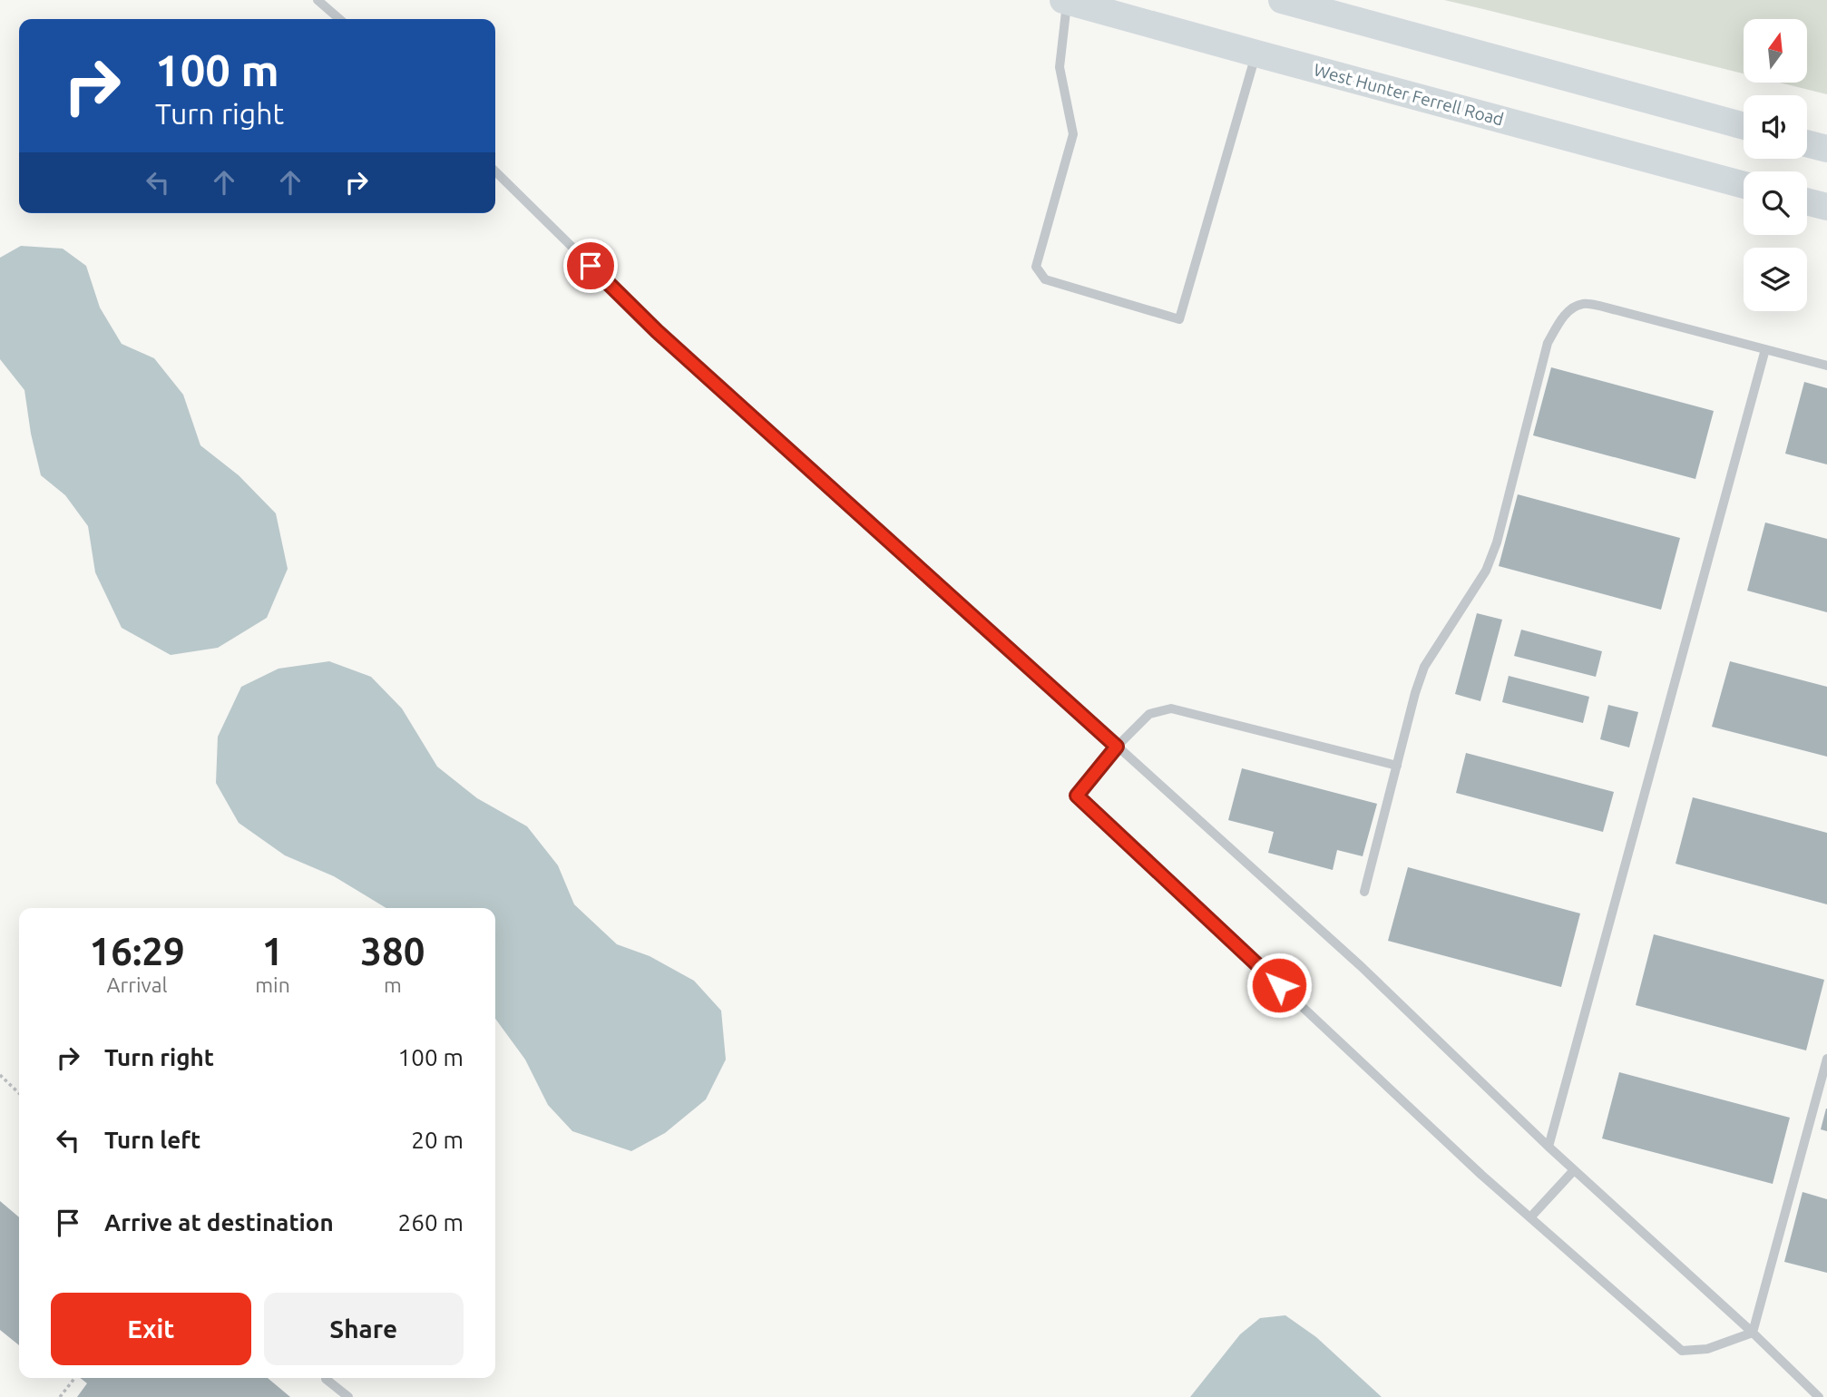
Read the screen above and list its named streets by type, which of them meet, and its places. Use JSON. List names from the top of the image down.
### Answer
{
  "streets": {
    "main road": ["West Hunter Ferrell Road"]
  },
  "north": "top",
  "page": {
    "turn": ["100 m", "Turn right"],
    "eta": [
      "16:29",
      "Arrival",
      "1",
      "min",
      "380",
      "m"
    ],
    "list": [
      {
        "name": "Turn right",
        "value": "100 m"
      },
      {
        "name": "Turn left",
        "value": "20 m"
      },
      {
        "name": "Arrive at destination",
        "value": "260 m"
      }
    ],
    "buttons": ["Exit", "Share"]
  }
}
